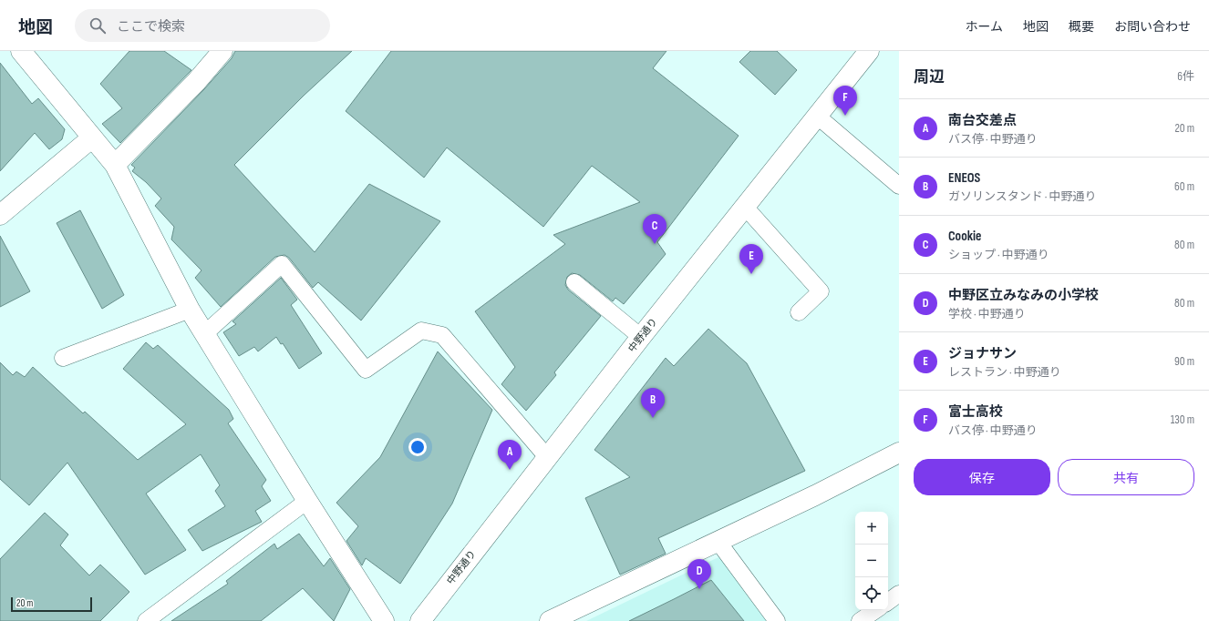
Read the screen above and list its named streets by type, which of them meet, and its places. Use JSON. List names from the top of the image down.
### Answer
{
  "streets": {
    "street": ["中野通り"]
  },
  "scale_bar": "20 m",
  "page": {
    "header": "地図",
    "search": "ここで検索",
    "nav": [
      "ホーム",
      "地図",
      "概要",
      "お問い合わせ"
    ],
    "heading": ["周辺", "6件"],
    "pins": [
      "F",
      "C",
      "E",
      "B",
      "A",
      "D"
    ],
    "list": [
      {
        "mark": "A",
        "name": "南台交差点",
        "note": "バス停 · 中野通り",
        "value": "20 m"
      },
      {
        "mark": "B",
        "name": "ENEOS",
        "note": "ガソリンスタンド · 中野通り",
        "value": "60 m"
      },
      {
        "mark": "C",
        "name": "Cookie",
        "note": "ショップ · 中野通り",
        "value": "80 m"
      },
      {
        "mark": "D",
        "name": "中野区立みなみの小学校",
        "note": "学校 · 中野通り",
        "value": "80 m"
      },
      {
        "mark": "E",
        "name": "ジョナサン",
        "note": "レストラン · 中野通り",
        "value": "90 m"
      },
      {
        "mark": "F",
        "name": "富士高校",
        "note": "バス停 · 中野通り",
        "value": "130 m"
      }
    ],
    "buttons": ["保存", "共有"],
    "map_buttons": ["+", "−"],
    "scale": "20 m"
  }
}
